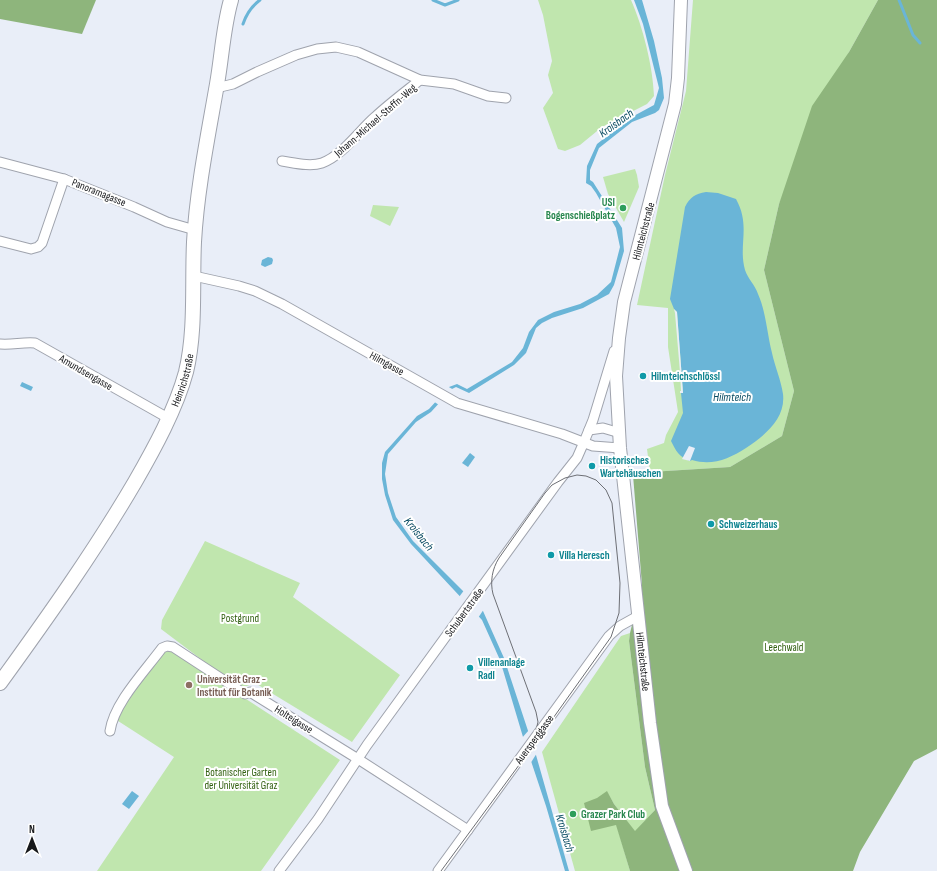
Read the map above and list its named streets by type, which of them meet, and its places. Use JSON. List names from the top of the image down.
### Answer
{
  "streets": {
    "main road": ["Hilmteichstraße", "Heinrichstraße"],
    "street": [
      "Johann-Michael-Steffn-Weg",
      "Panoramagasse",
      "Hilmgasse",
      "Amundsengasse",
      "Schubertstraße",
      "Holteigasse",
      "Auersperggasse"
    ]
  },
  "crossings": [
    ["Johann-Michael-Steffn-Weg", "Heinrichstraße"],
    ["Panoramagasse", "Heinrichstraße"],
    ["Hilmteichstraße", "Schubertstraße"],
    ["Hilmteichstraße", "Auersperggasse"],
    ["Hilmgasse", "Heinrichstraße"],
    ["Hilmgasse", "Schubertstraße"],
    ["Amundsengasse", "Heinrichstraße"],
    ["Schubertstraße", "Holteigasse"],
    ["Holteigasse", "Auersperggasse"]
  ],
  "water": ["Kroisbach", "Hilmteich"],
  "parks": ["Postgrund", "Leechwald", "Botanischer Garten der Universität Graz"],
  "places": [
    "USI Bogenschießplatz",
    "Hilmteichschlössl",
    "Historisches Wartehäuschen",
    "Schweizerhaus",
    "Villa Heresch",
    "Villenanlage Radl",
    "Universität Graz - Institut für Botanik",
    "Grazer Park Club"
  ],
  "north": "top"
}
